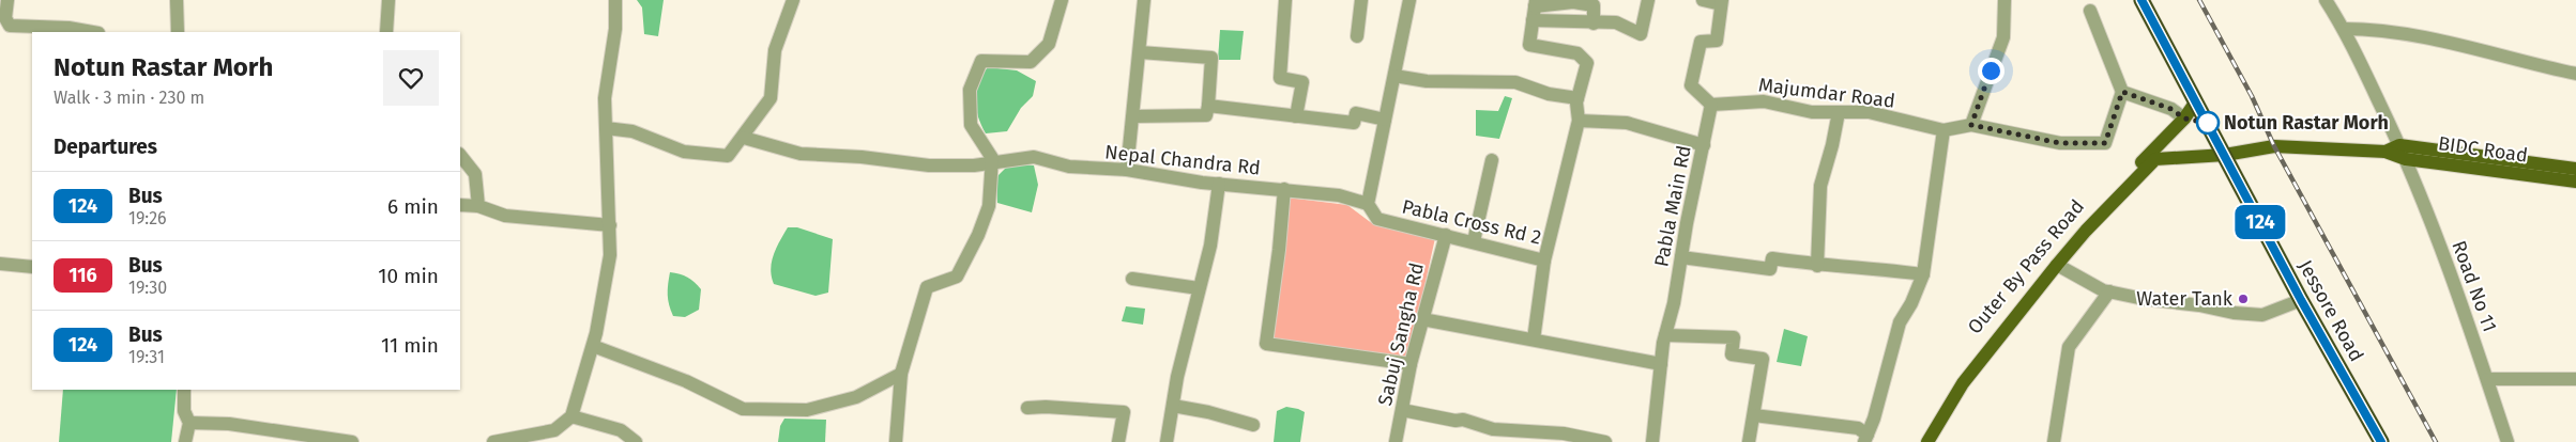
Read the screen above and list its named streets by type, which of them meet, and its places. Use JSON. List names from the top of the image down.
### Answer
{
  "streets": {
    "highway": ["Jessore Road"],
    "main road": ["BIDC Road", "Outer By Pass Road"],
    "street": [
      "Majumdar Road",
      "Nepal Chandra Rd",
      "Pabla Main Rd",
      "Pabla Cross Rd 2",
      "Road No 11",
      "Sabuj Sangha Rd"
    ]
  },
  "crossings": [
    ["Majumdar Road", "Pabla Main Rd"],
    ["BIDC Road", "Outer By Pass Road"],
    ["BIDC Road", "Road No 11"],
    ["BIDC Road", "Jessore Road"],
    ["Nepal Chandra Rd", "Pabla Cross Rd 2"],
    ["Pabla Cross Rd 2", "Sabuj Sangha Rd"],
    ["Outer By Pass Road", "Jessore Road"]
  ],
  "places": ["Notun Rastar Morh", "Water Tank"],
  "lines": ["bus line 124"],
  "page": {
    "on_map": "124",
    "heading": [
      ["Notun Rastar Morh", "Walk · 3 min · 230 m"],
      "Departures"
    ],
    "list": [
      {
        "mark": "124",
        "name": "Bus",
        "note": "19:26",
        "value": "6 min"
      },
      {
        "mark": "116",
        "name": "Bus",
        "note": "19:30",
        "value": "10 min"
      },
      {
        "mark": "124",
        "name": "Bus",
        "note": "19:31",
        "value": "11 min"
      }
    ]
  }
}
